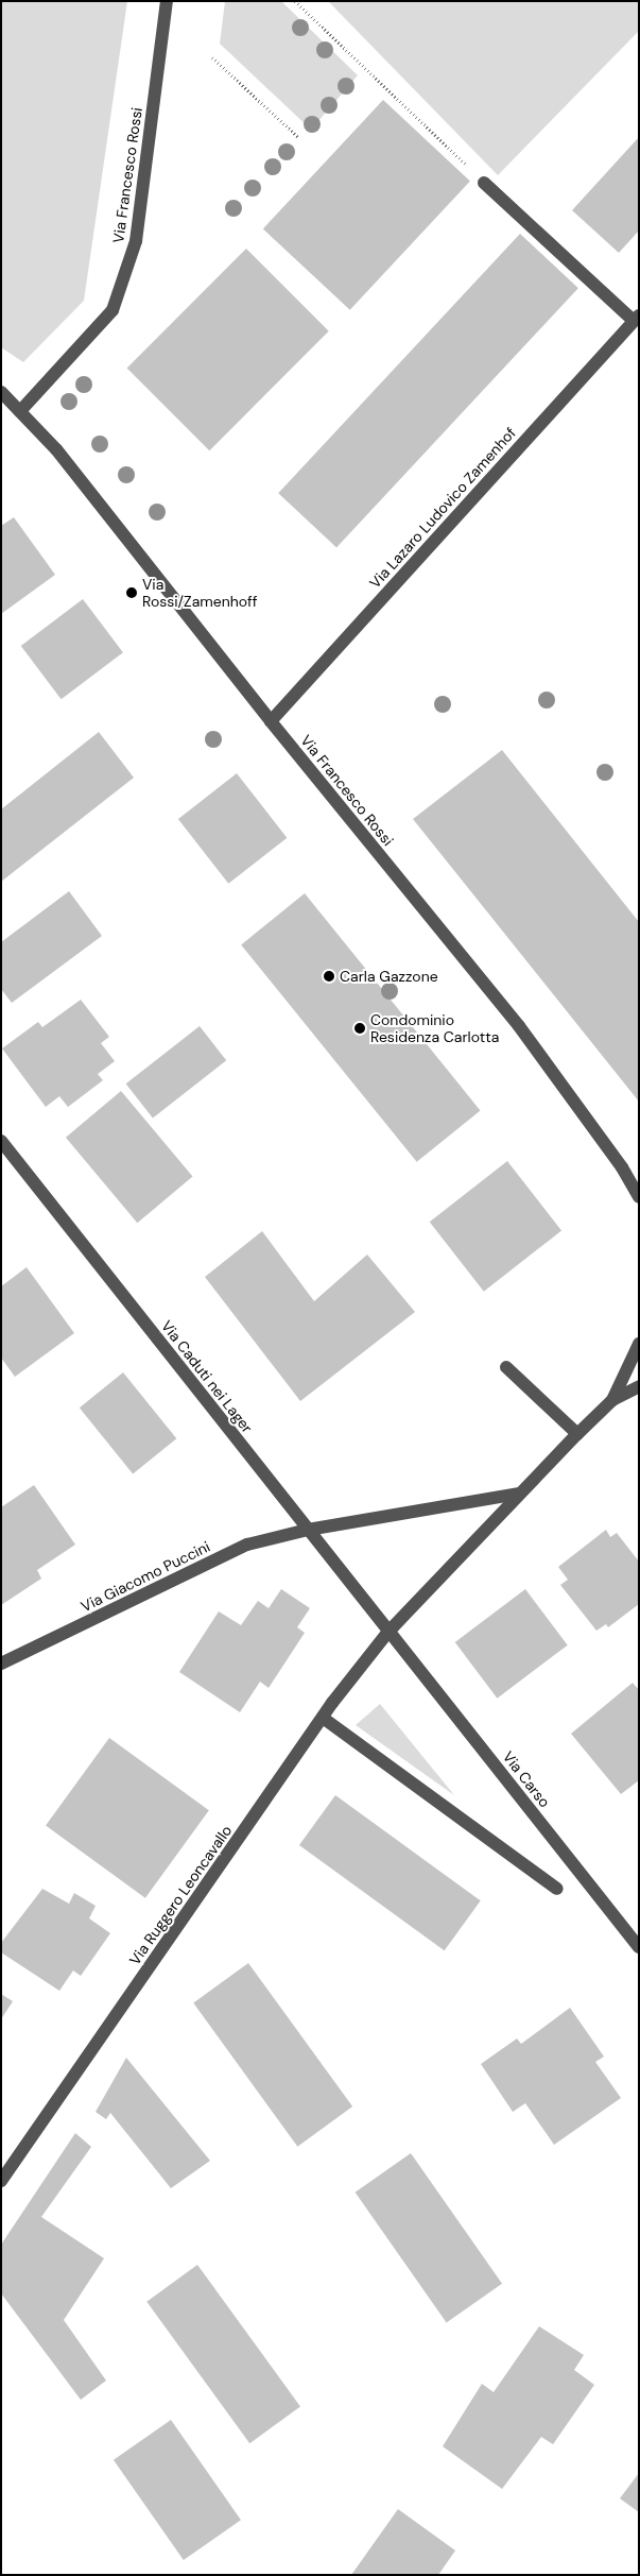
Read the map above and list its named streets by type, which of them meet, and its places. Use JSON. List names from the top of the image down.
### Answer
{
  "streets": {
    "street": [
      "Via Francesco Rossi",
      "Via Lazaro Ludovico Zamenhof",
      "Via Caduti nei Lager",
      "Via Giacomo Puccini",
      "Via Carso",
      "Via Ruggero Leoncavallo"
    ]
  },
  "crossings": [
    ["Via Francesco Rossi", "Via Lazaro Ludovico Zamenhof"],
    ["Via Caduti nei Lager", "Via Giacomo Puccini"],
    ["Via Caduti nei Lager", "Via Carso"],
    ["Via Caduti nei Lager", "Via Ruggero Leoncavallo"],
    ["Via Giacomo Puccini", "Via Ruggero Leoncavallo"],
    ["Via Carso", "Via Ruggero Leoncavallo"]
  ],
  "places": ["Via Rossi/Zamenhoff", "Carla Gazzone", "Condominio Residenza Carlotta"]
}
